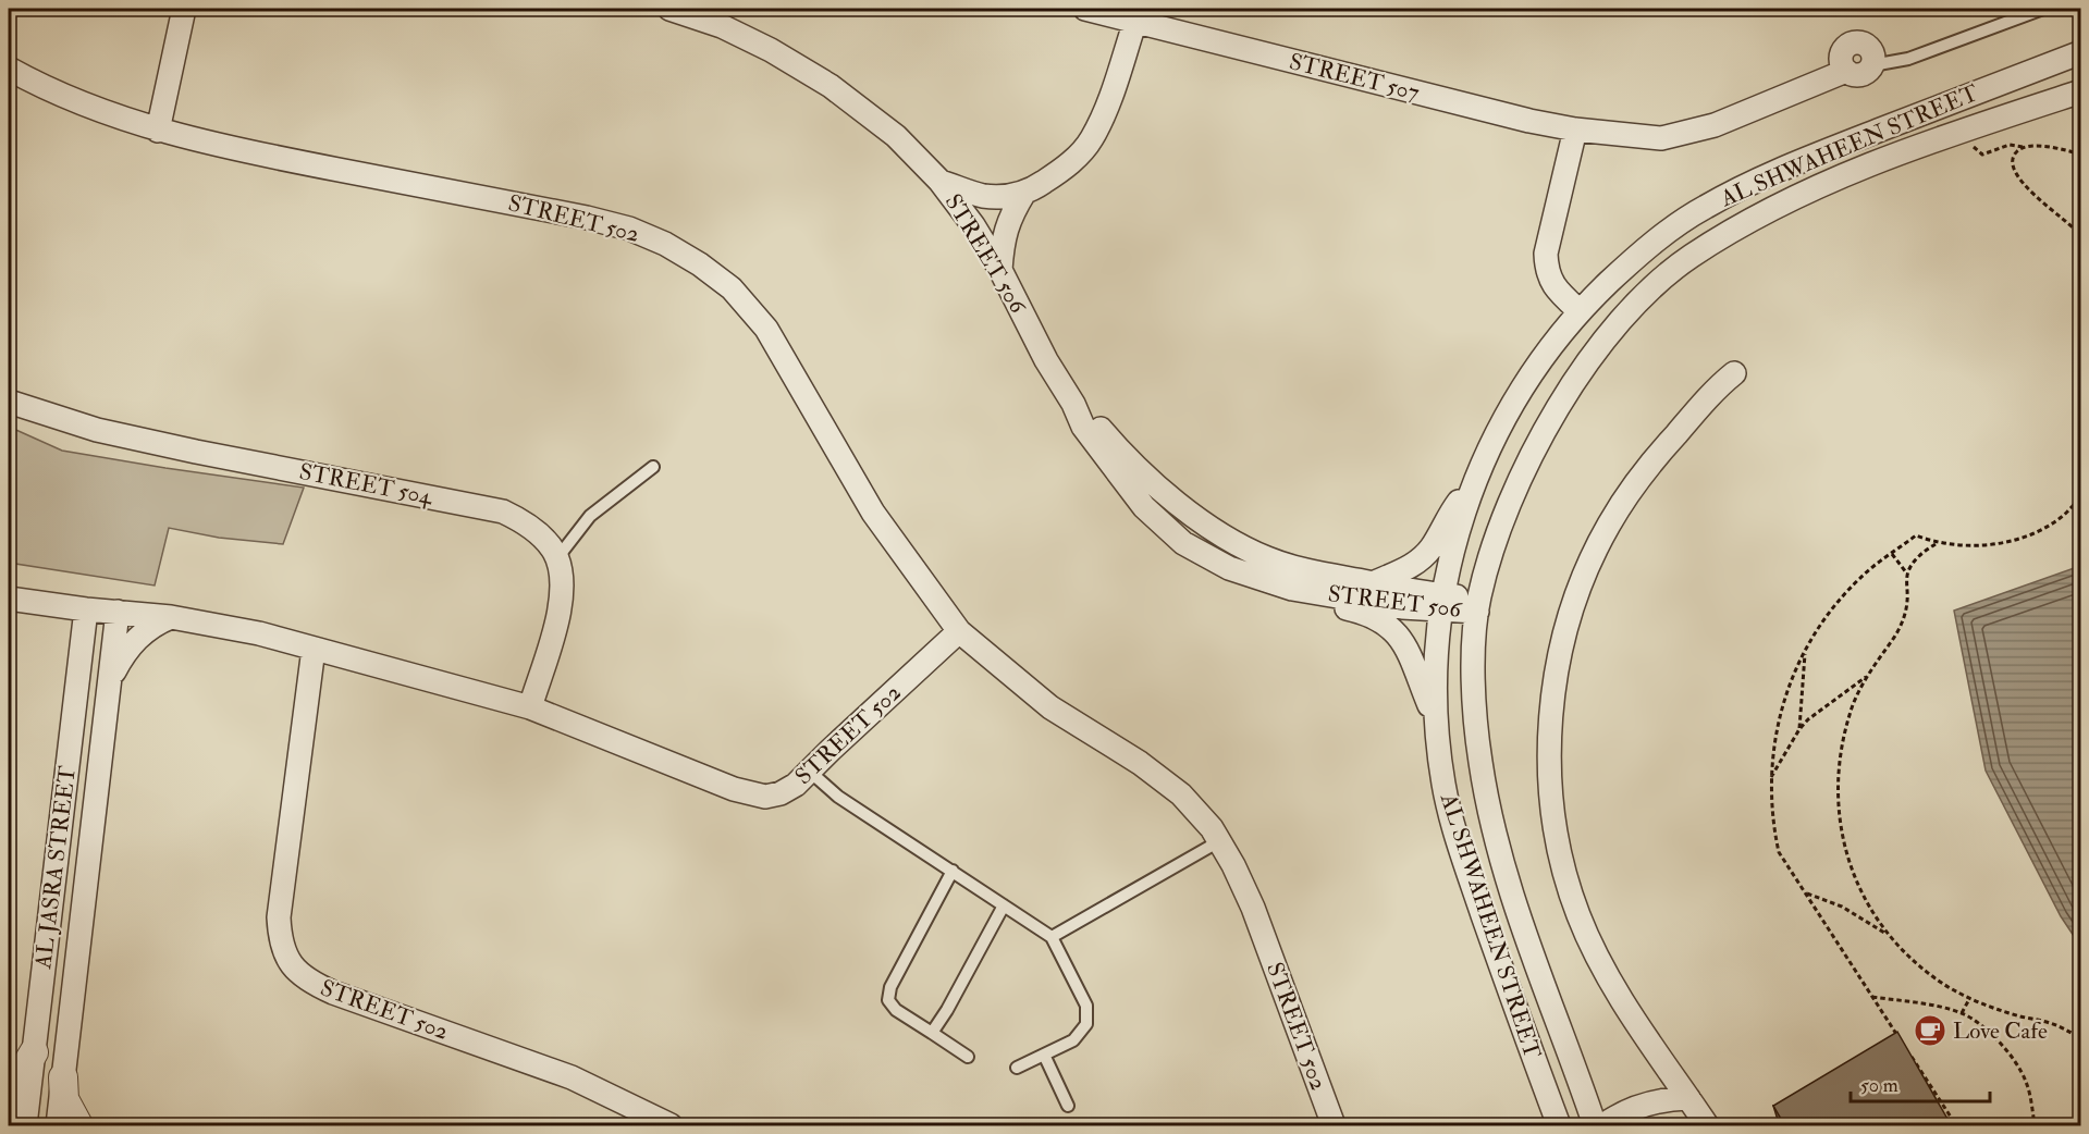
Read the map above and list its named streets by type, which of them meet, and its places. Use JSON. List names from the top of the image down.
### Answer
{
  "streets": {
    "street": [
      "STREET 507",
      "AL SHWAHEEN STREET",
      "STREET 502",
      "STREET 506",
      "STREET 504",
      "AL JASRA STREET"
    ]
  },
  "crossings": [
    ["AL SHWAHEEN STREET", "STREET 506"],
    ["STREET 502", "STREET 504"],
    ["STREET 502", "AL JASRA STREET"]
  ],
  "places": {
    "cafe": ["Love Cafe"]
  },
  "scale_bar": "50 m"
}
